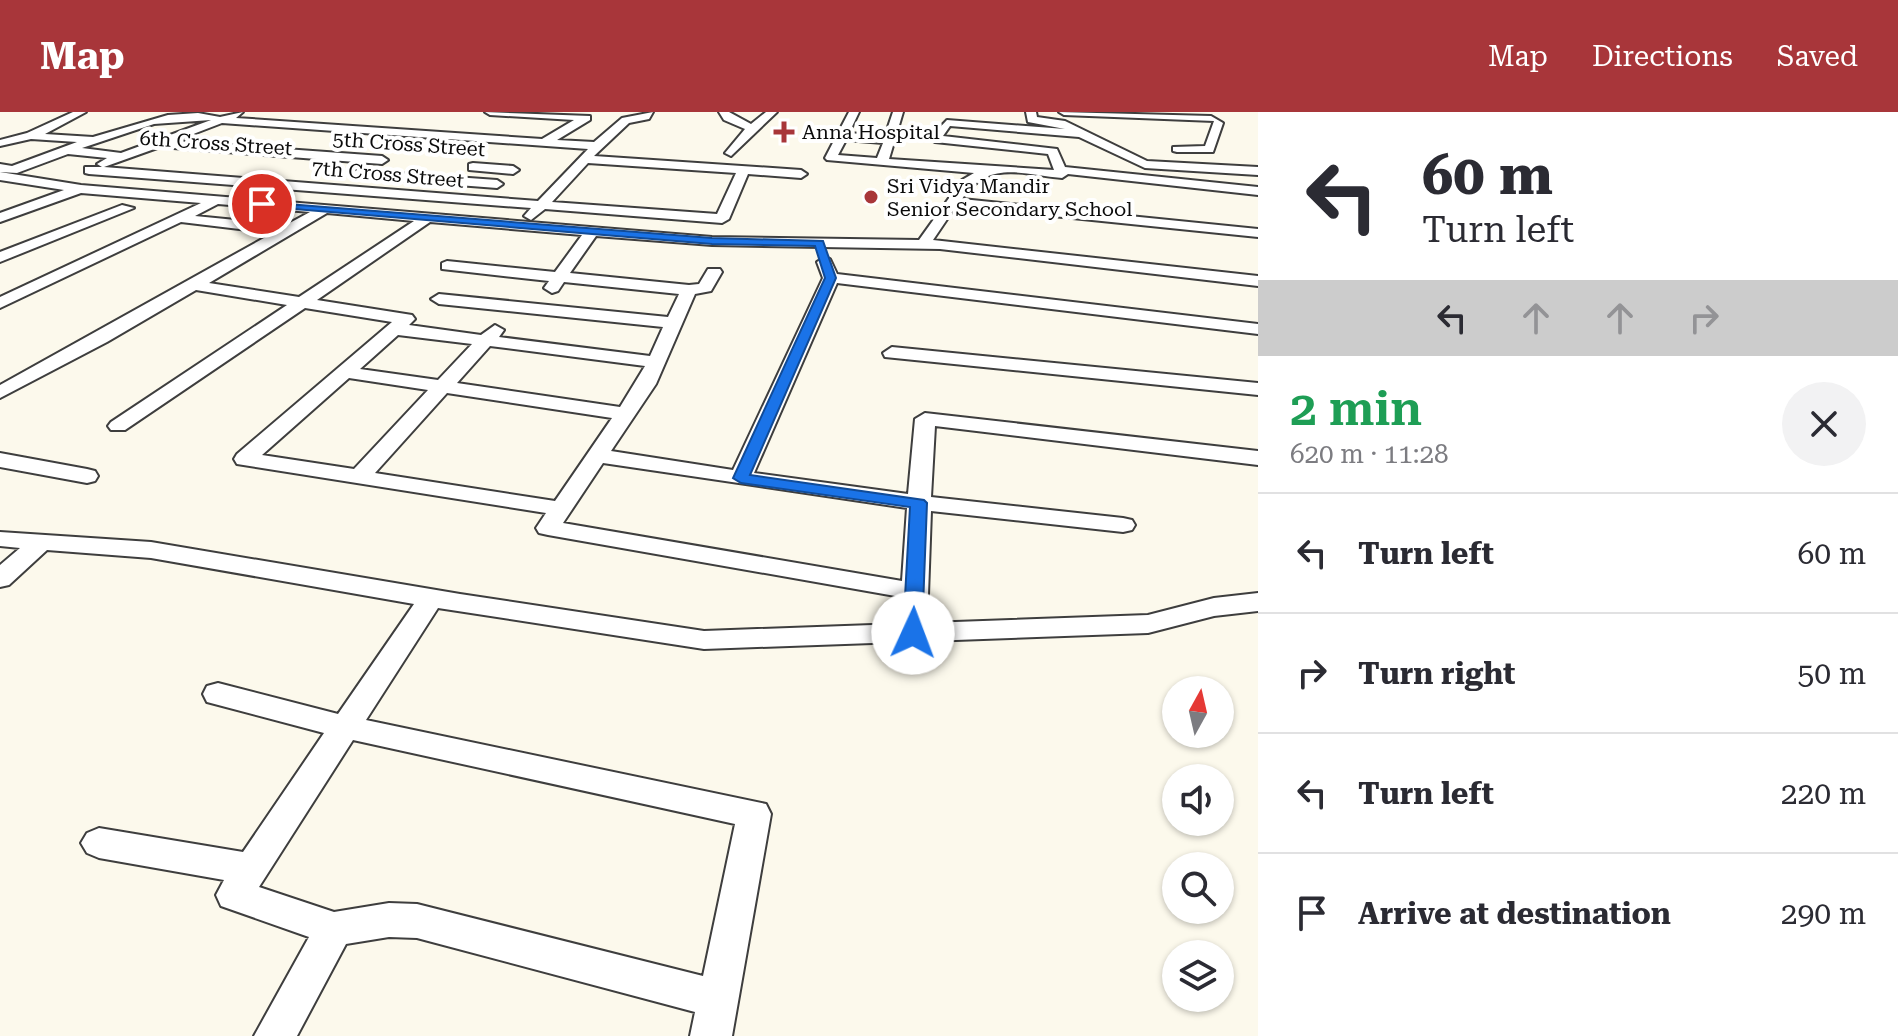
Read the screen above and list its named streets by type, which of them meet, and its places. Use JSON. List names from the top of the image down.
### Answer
{
  "streets": {
    "street": ["6th Cross Street", "5th Cross Street", "7th Cross Street"]
  },
  "places": {
    "health": ["Anna Hospital"],
    "other": ["Sri Vidya Mandir Senior Secondary School"]
  },
  "north": "top",
  "page": {
    "header": "Map",
    "nav": ["Map", "Directions", "Saved"],
    "turn": ["60 m", "Turn left"],
    "heading": ["2 min", "620 m · 11:28"],
    "list": [
      {
        "name": "Turn left",
        "value": "60 m"
      },
      {
        "name": "Turn right",
        "value": "50 m"
      },
      {
        "name": "Turn left",
        "value": "220 m"
      },
      {
        "name": "Arrive at destination",
        "value": "290 m"
      }
    ]
  }
}
